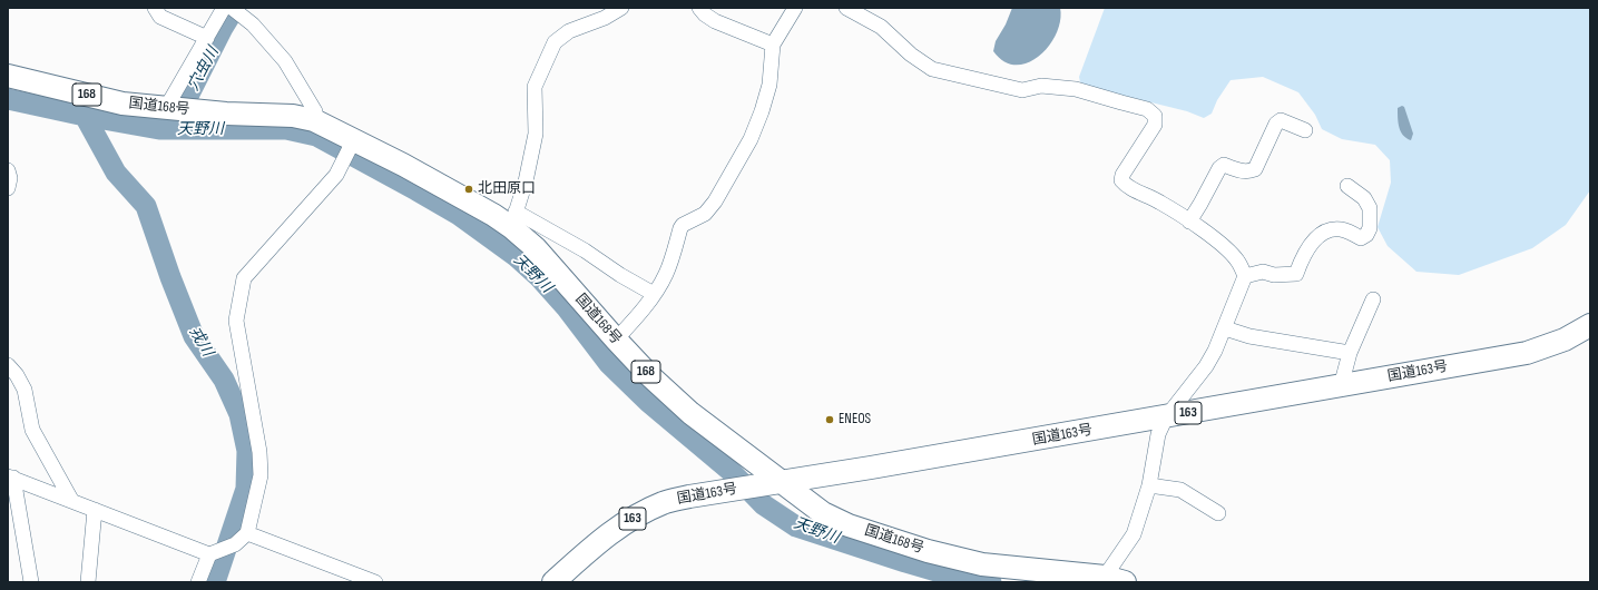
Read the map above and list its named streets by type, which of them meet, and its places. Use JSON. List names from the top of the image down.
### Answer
{
  "streets": {
    "highway": [
      "168",
      "国道168号",
      "国道163号",
      "163"
    ]
  },
  "crossings": [
    ["国道168号", "国道163号"]
  ],
  "water": ["穴虫川", "天野川", "戎川"],
  "places": ["北田原口", "ENEOS"]
}
